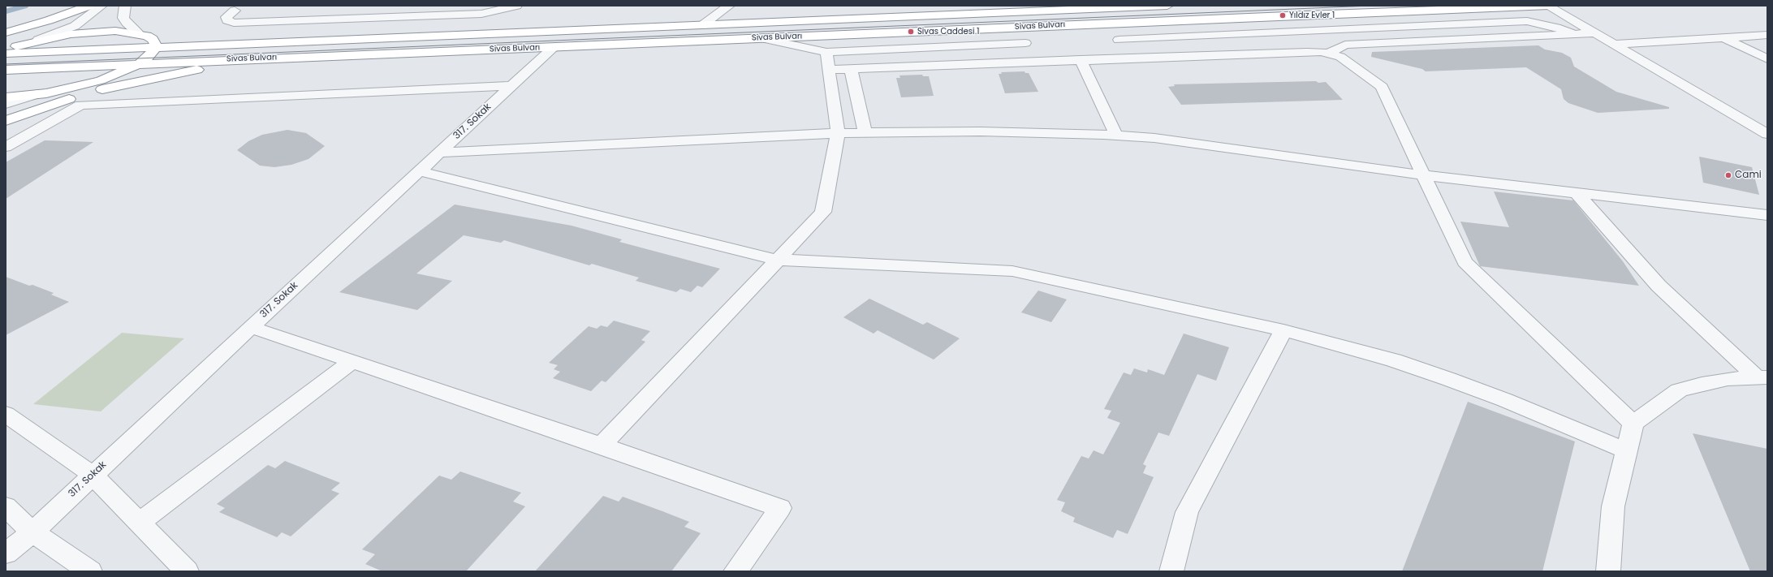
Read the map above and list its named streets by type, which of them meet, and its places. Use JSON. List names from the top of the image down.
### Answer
{
  "streets": {
    "highway": ["Sivas Bulvarı"],
    "street": ["317. Sokak"]
  },
  "crossings": [
    ["Sivas Bulvarı", "317. Sokak"]
  ],
  "places": ["Yıldız Evler 1", "Sivas Caddesi 1", "Cami"]
}
